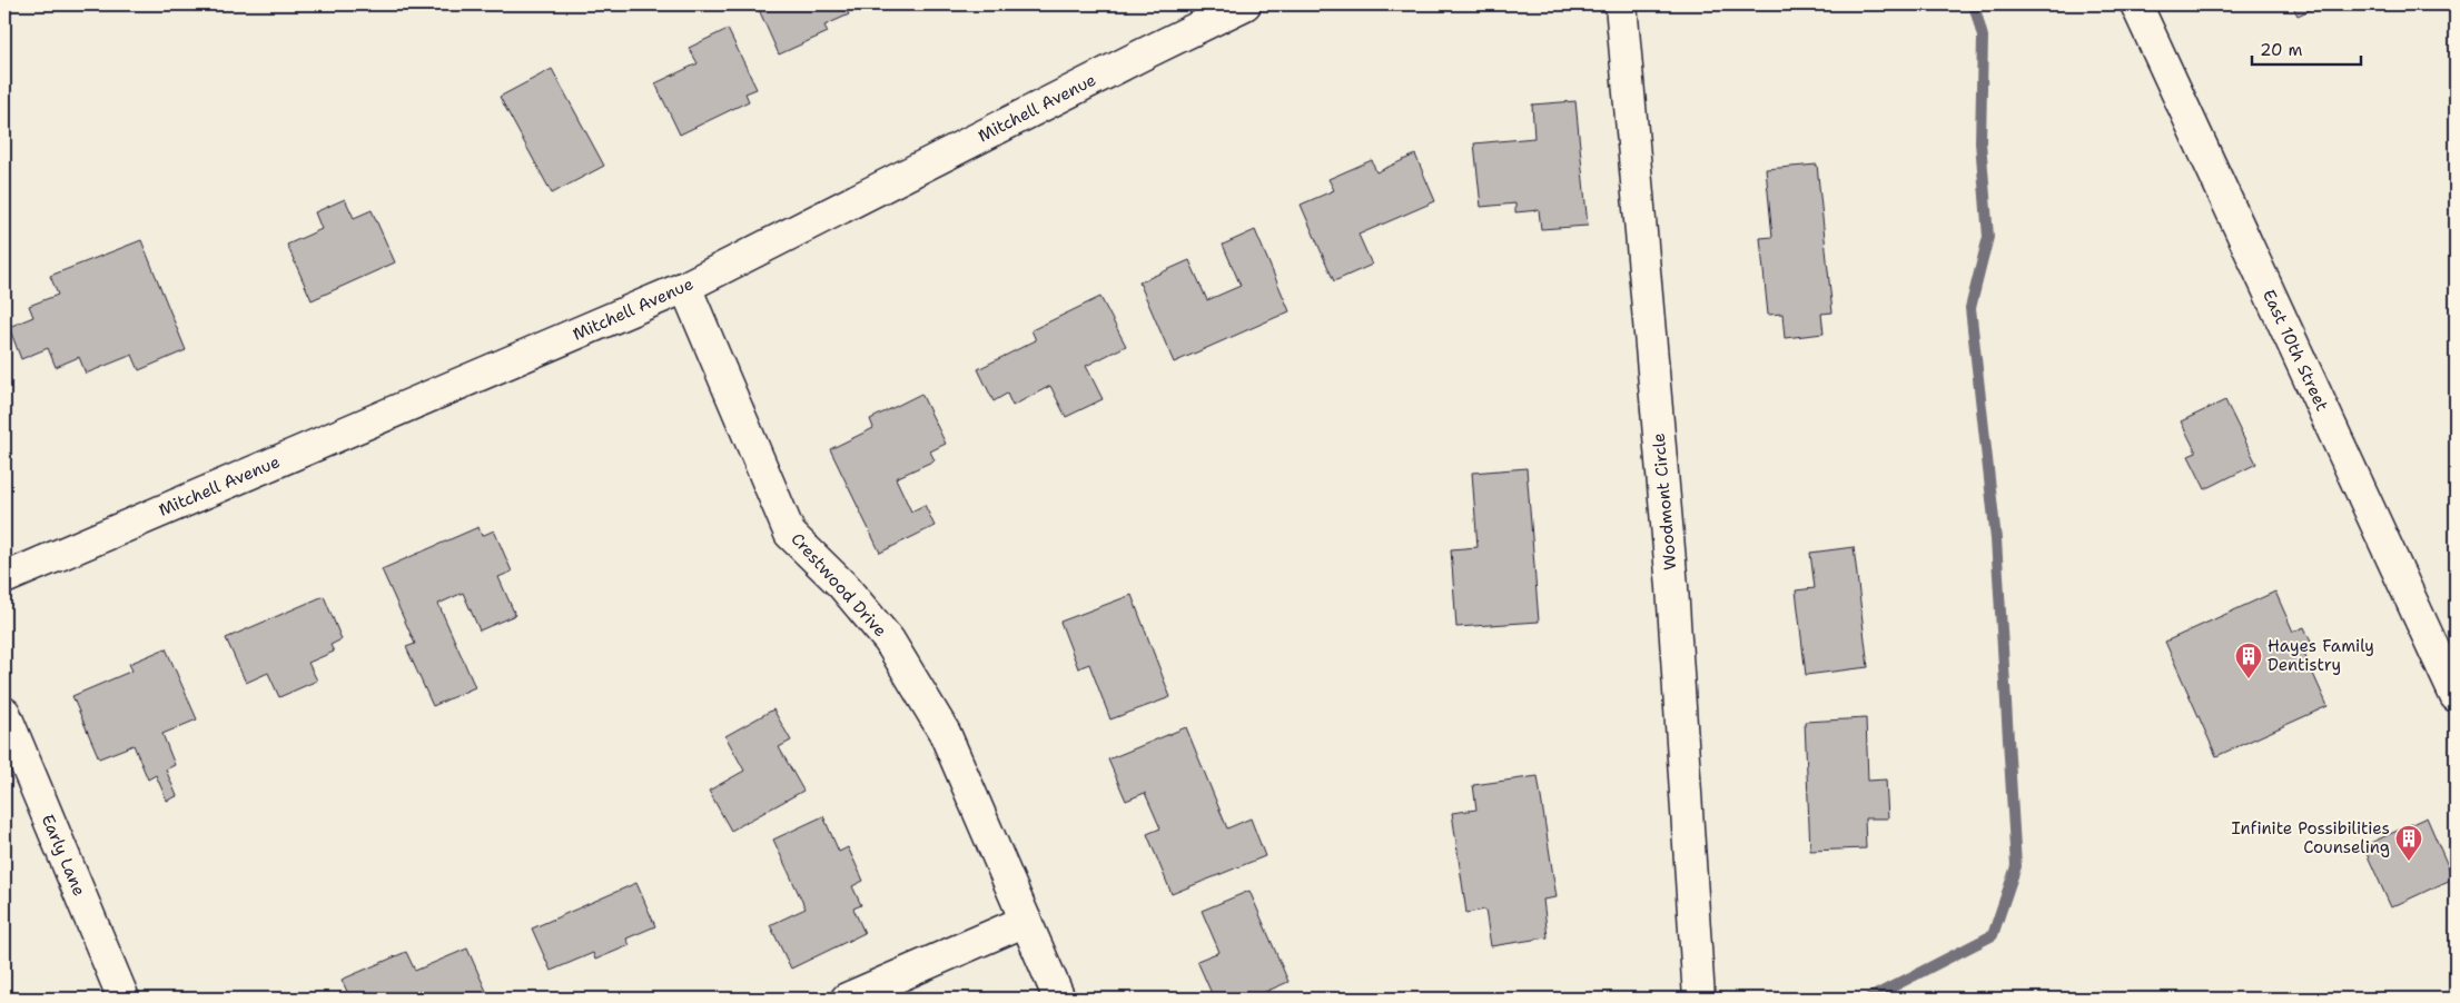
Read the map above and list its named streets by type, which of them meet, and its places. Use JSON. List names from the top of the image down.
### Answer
{
  "streets": {
    "street": [
      "Mitchell Avenue",
      "East 10th Street",
      "Woodmont Circle",
      "Crestwood Drive",
      "Early Lane"
    ]
  },
  "crossings": [
    ["Mitchell Avenue", "Crestwood Drive"]
  ],
  "places": {
    "building": ["Hayes Family Dentistry", "Infinite Possibilities Counseling"]
  },
  "scale_bar": "20 m"
}
